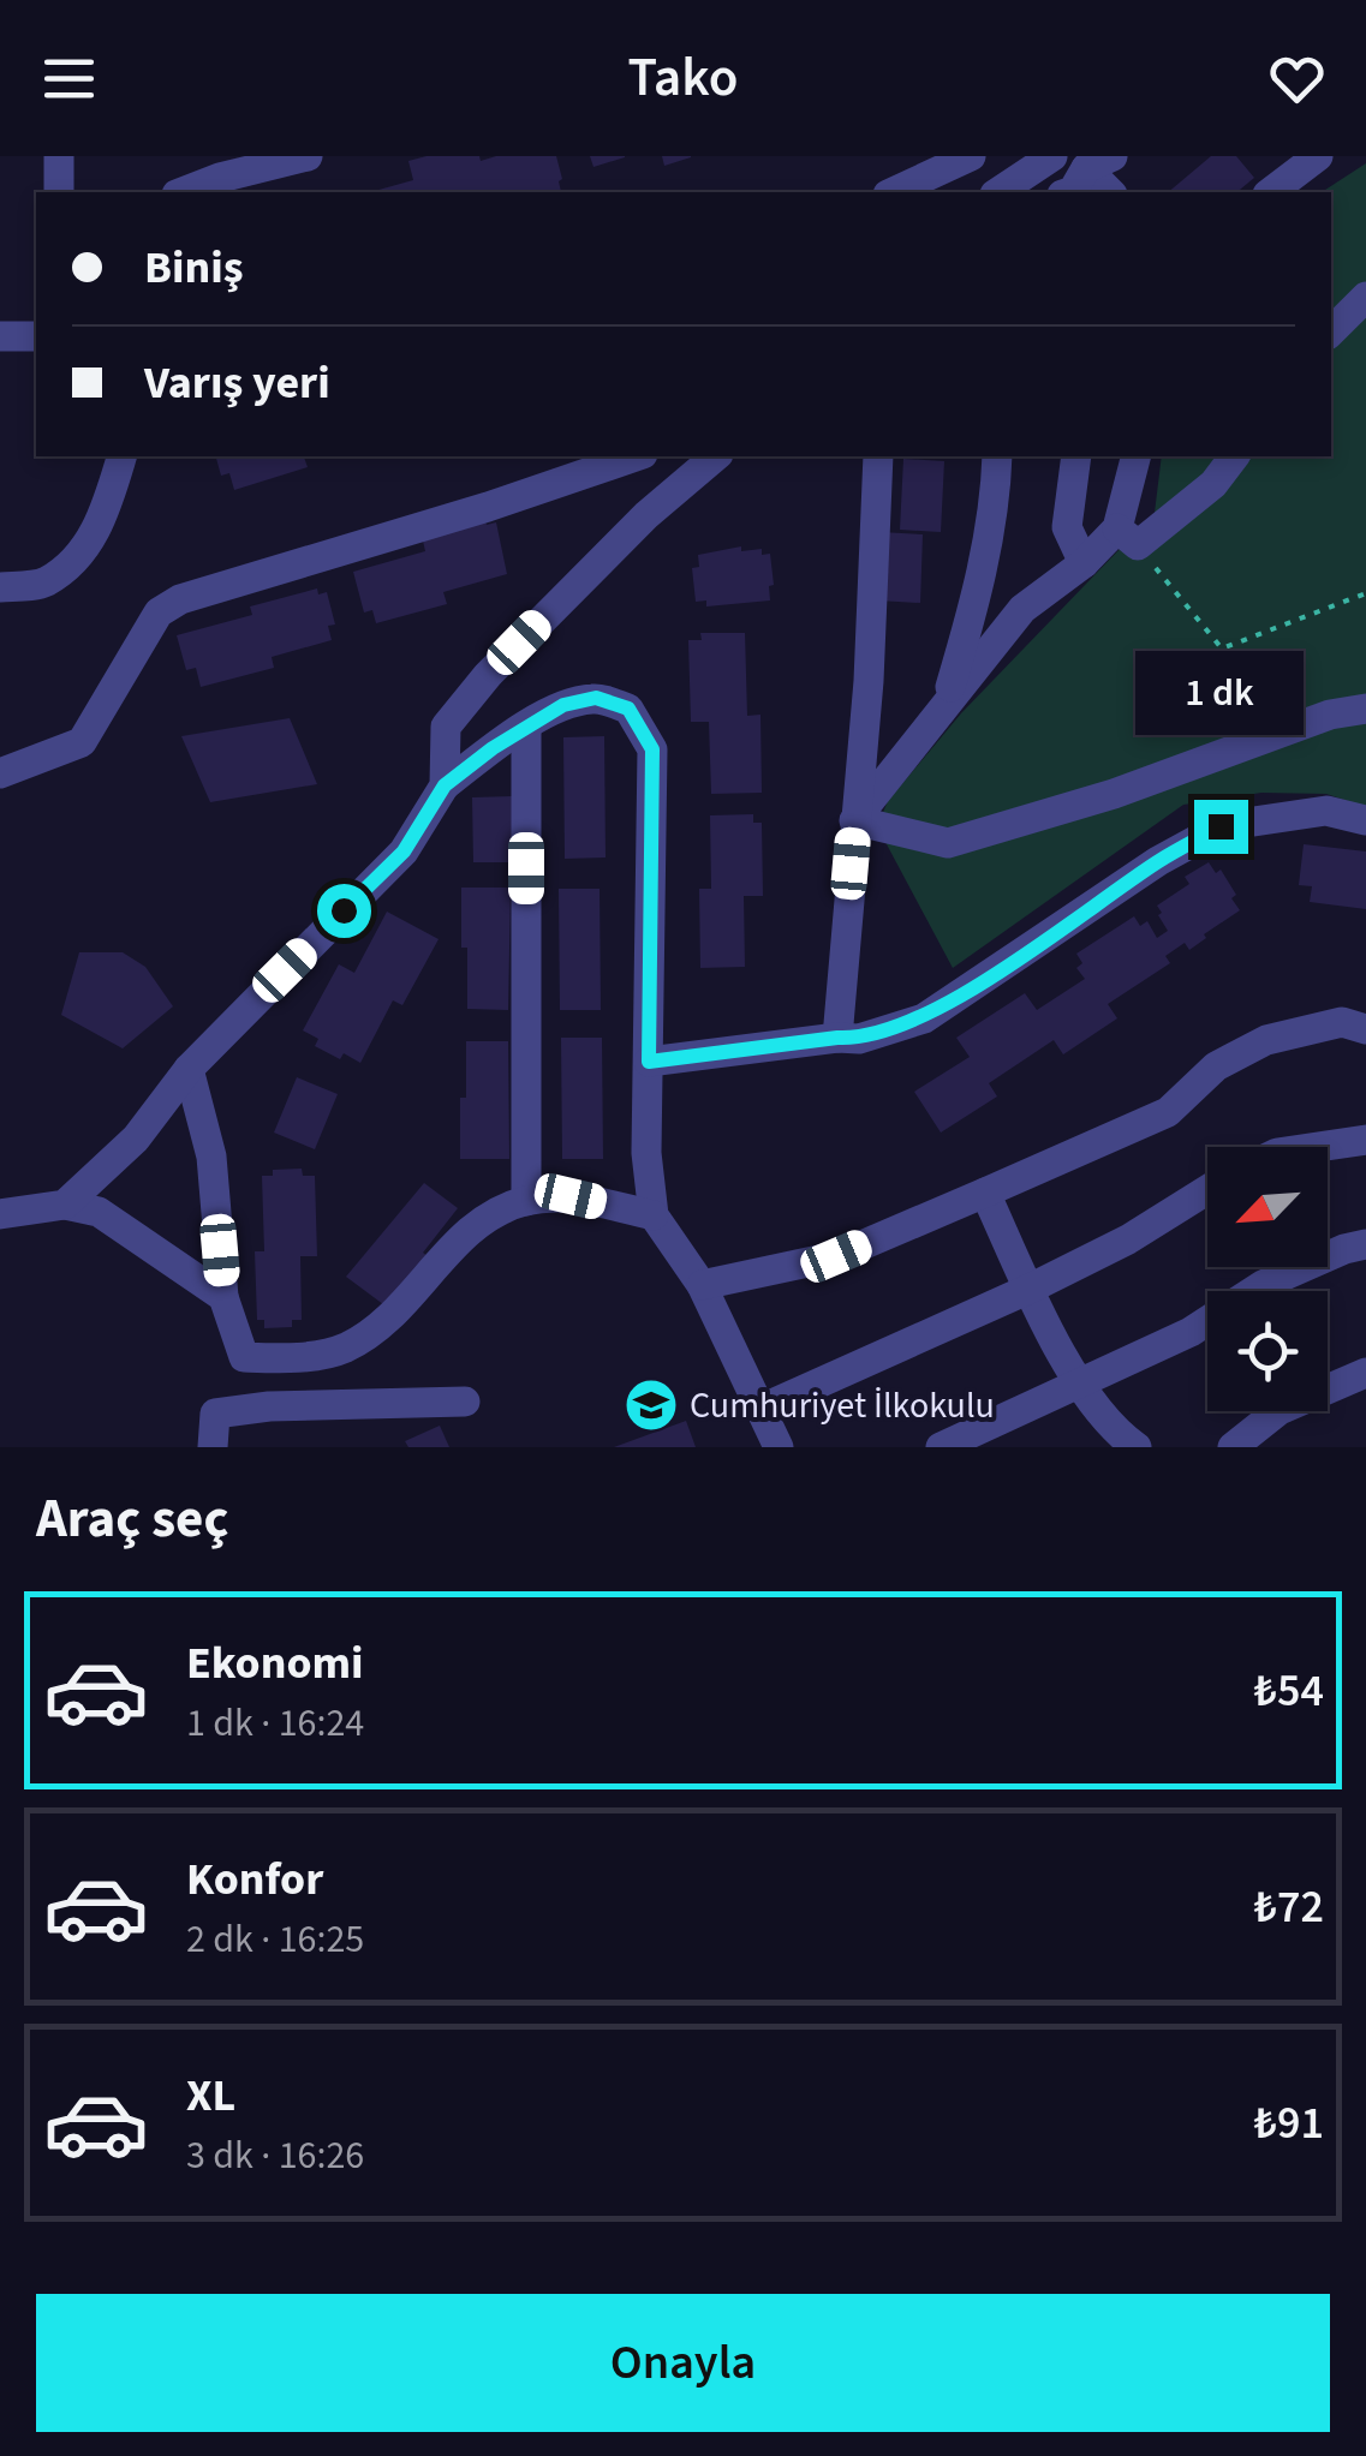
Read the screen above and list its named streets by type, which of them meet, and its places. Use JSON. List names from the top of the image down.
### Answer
{
  "places": {
    "school or university": ["Cumhuriyet İlkokulu"]
  },
  "north": "bottom left",
  "page": {
    "header": "Tako",
    "banner": ["Biniş", "Varış yeri"],
    "bubble": "1 dk",
    "heading": "Araç seç",
    "list": [
      {
        "name": "Ekonomi",
        "note": "1 dk · 16:24",
        "value": "₺54"
      },
      {
        "name": "Konfor",
        "note": "2 dk · 16:25",
        "value": "₺72"
      },
      {
        "name": "XL",
        "note": "3 dk · 16:26",
        "value": "₺91"
      }
    ],
    "buttons": "Onayla"
  }
}
